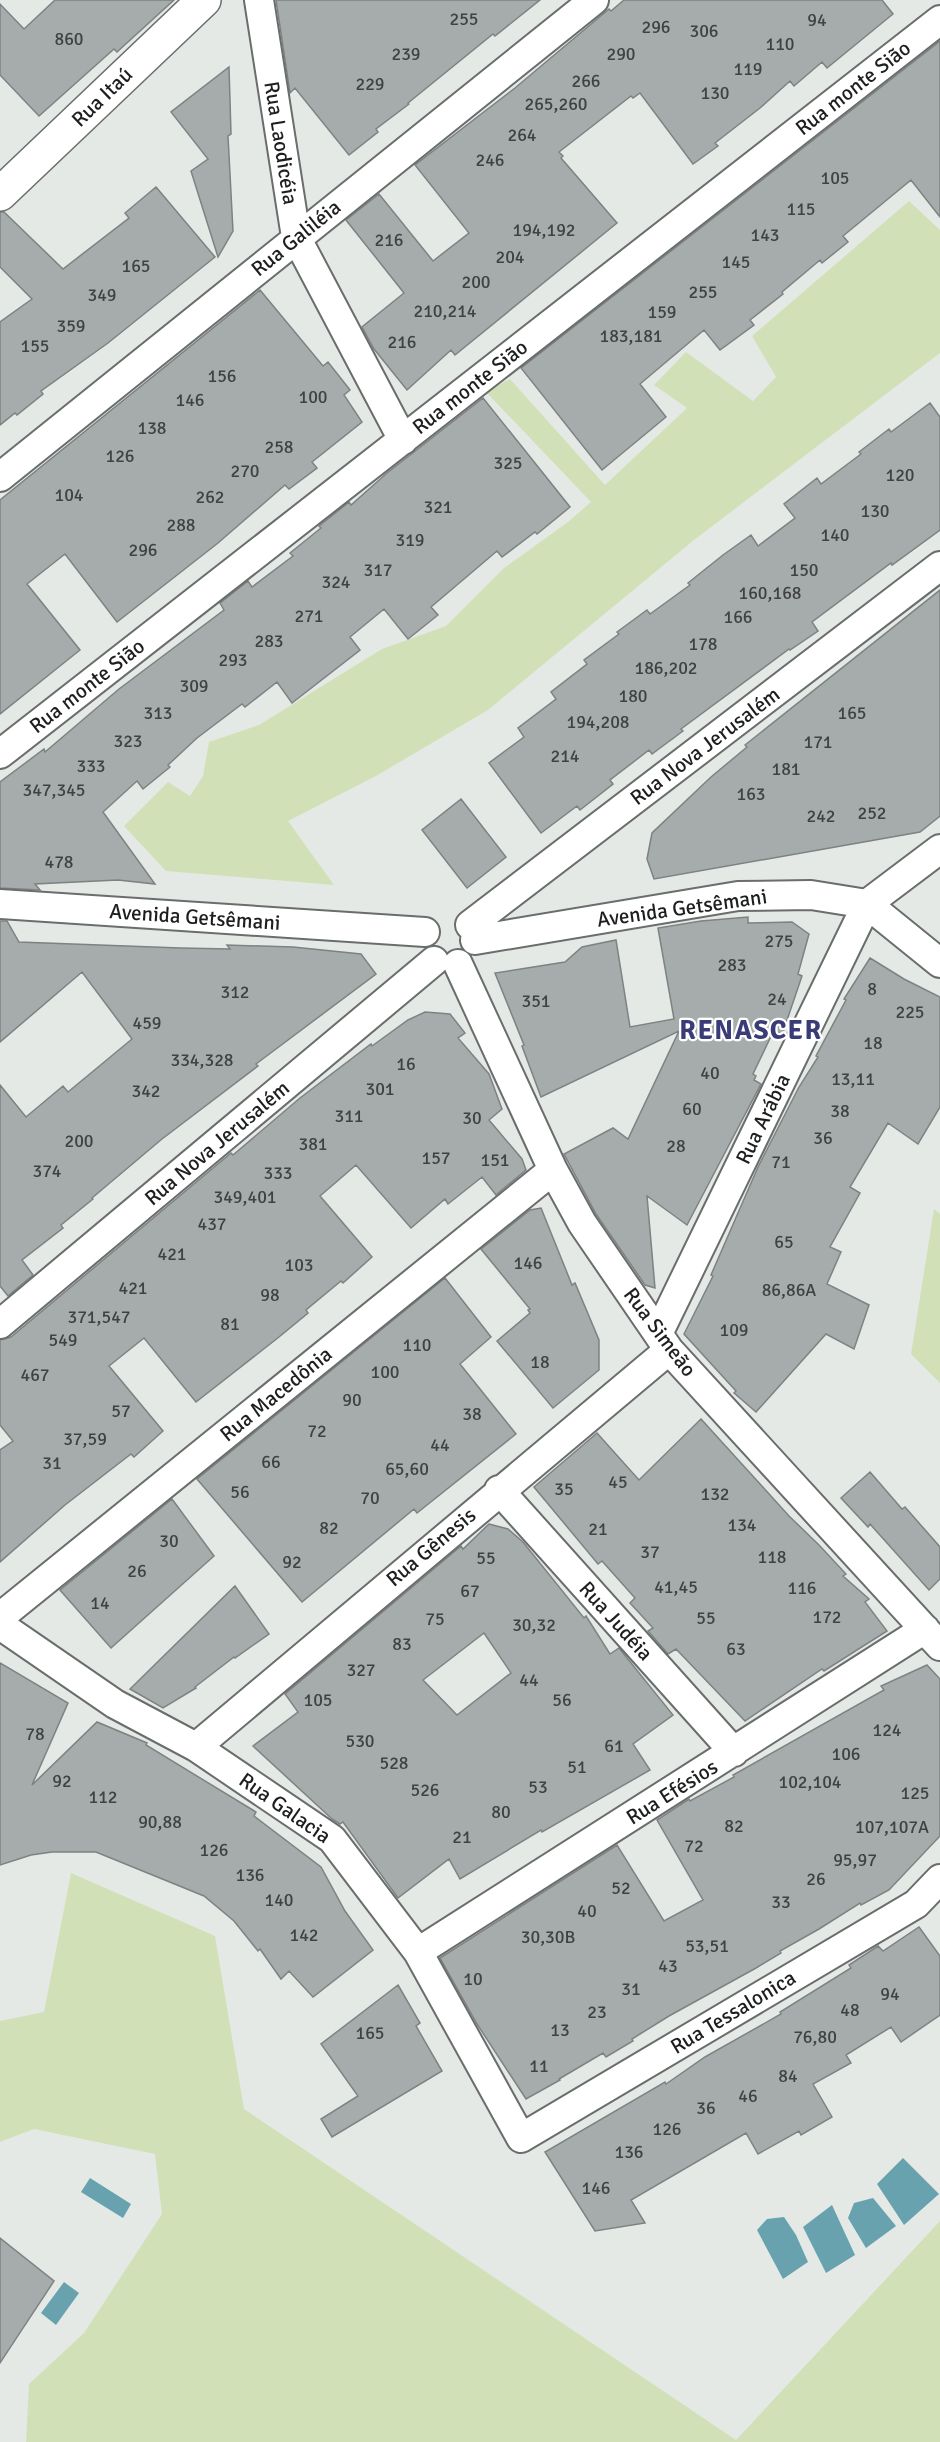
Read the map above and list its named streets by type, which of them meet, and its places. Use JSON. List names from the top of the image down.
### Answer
{
  "streets": {
    "street": [
      "Rua monte Sião",
      "Rua Itaú",
      "Rua Laodicéia",
      "Rua Galiléia",
      "Rua Nova Jerusalém",
      "Avenida Getsêmani",
      "Rua Arábia",
      "Rua Simeão",
      "Rua Macedônia",
      "Rua Gênesis",
      "Rua Judéia",
      "Rua Efésios",
      "Rua Galacia",
      "Rua Tessalonica"
    ]
  },
  "crossings": [
    ["Rua monte Sião", "Rua Laodicéia"],
    ["Rua Laodicéia", "Rua Galiléia"],
    ["Rua Nova Jerusalém", "Avenida Getsêmani"],
    ["Rua Nova Jerusalém", "Rua Simeão"],
    ["Avenida Getsêmani", "Rua Arábia"],
    ["Avenida Getsêmani", "Rua Simeão"],
    ["Rua Arábia", "Rua Simeão"],
    ["Rua Arábia", "Rua Gênesis"],
    ["Rua Simeão", "Rua Macedônia"],
    ["Rua Simeão", "Rua Gênesis"],
    ["Rua Simeão", "Rua Efésios"],
    ["Rua Gênesis", "Rua Judéia"],
    ["Rua Gênesis", "Rua Galacia"],
    ["Rua Judéia", "Rua Efésios"],
    ["Rua Efésios", "Rua Galacia"],
    ["Rua Galacia", "Rua Tessalonica"]
  ],
  "districts": ["RENASCER"],
  "house_numbers": [
    "255",
    "94",
    "296",
    "306",
    "860",
    "110",
    "239",
    "290",
    "119",
    "266",
    "229",
    "130",
    "265,260",
    "264",
    "246",
    "105",
    "115",
    "194,192",
    "143",
    "216",
    "204",
    "145",
    "165",
    "200",
    "255",
    "349",
    "210,214",
    "159",
    "359",
    "183,181",
    "216",
    "155",
    "156",
    "100",
    "146",
    "138",
    "258",
    "126",
    "325",
    "270",
    "120",
    "104",
    "262",
    "321",
    "130",
    "288",
    "140",
    "319",
    "296",
    "317",
    "150",
    "324",
    "160,168",
    "271",
    "166",
    "283",
    "178",
    "293",
    "186,202",
    "309",
    "180",
    "313",
    "165",
    "194,208",
    "323",
    "171",
    "214",
    "333",
    "181",
    "347,345",
    "163",
    "252",
    "242",
    "478",
    "275",
    "283",
    "8",
    "312",
    "24",
    "351",
    "225",
    "459",
    "18",
    "334,328",
    "16",
    "40",
    "13,11",
    "301",
    "342",
    "60",
    "38",
    "311",
    "30",
    "36",
    "200",
    "381",
    "28",
    "157",
    "151",
    "71",
    "374",
    "333",
    "349,401",
    "437",
    "65",
    "421",
    "146",
    "103",
    "421",
    "86,86A",
    "98",
    "371,547",
    "81",
    "109",
    "549",
    "110",
    "18",
    "100",
    "467",
    "90",
    "57",
    "38",
    "72",
    "37,59",
    "44",
    "66",
    "31",
    "65,60",
    "45",
    "35",
    "56",
    "132",
    "70",
    "134",
    "82",
    "21",
    "30",
    "37",
    "118",
    "55",
    "92",
    "26",
    "41,45",
    "116",
    "67",
    "14",
    "172",
    "55",
    "75",
    "30,32",
    "83",
    "63",
    "327",
    "44",
    "105",
    "56",
    "124",
    "78",
    "530",
    "61",
    "106",
    "528",
    "51",
    "92",
    "102,104",
    "53",
    "526",
    "125",
    "112",
    "80",
    "90,88",
    "82",
    "107,107A",
    "21",
    "72",
    "126",
    "95,97",
    "136",
    "26",
    "52",
    "140",
    "33",
    "40",
    "142",
    "30,30B",
    "53,51",
    "43",
    "10",
    "31",
    "94",
    "48",
    "23",
    "13",
    "165",
    "76,80",
    "11",
    "84",
    "46",
    "36",
    "126",
    "136",
    "146"
  ]
}
